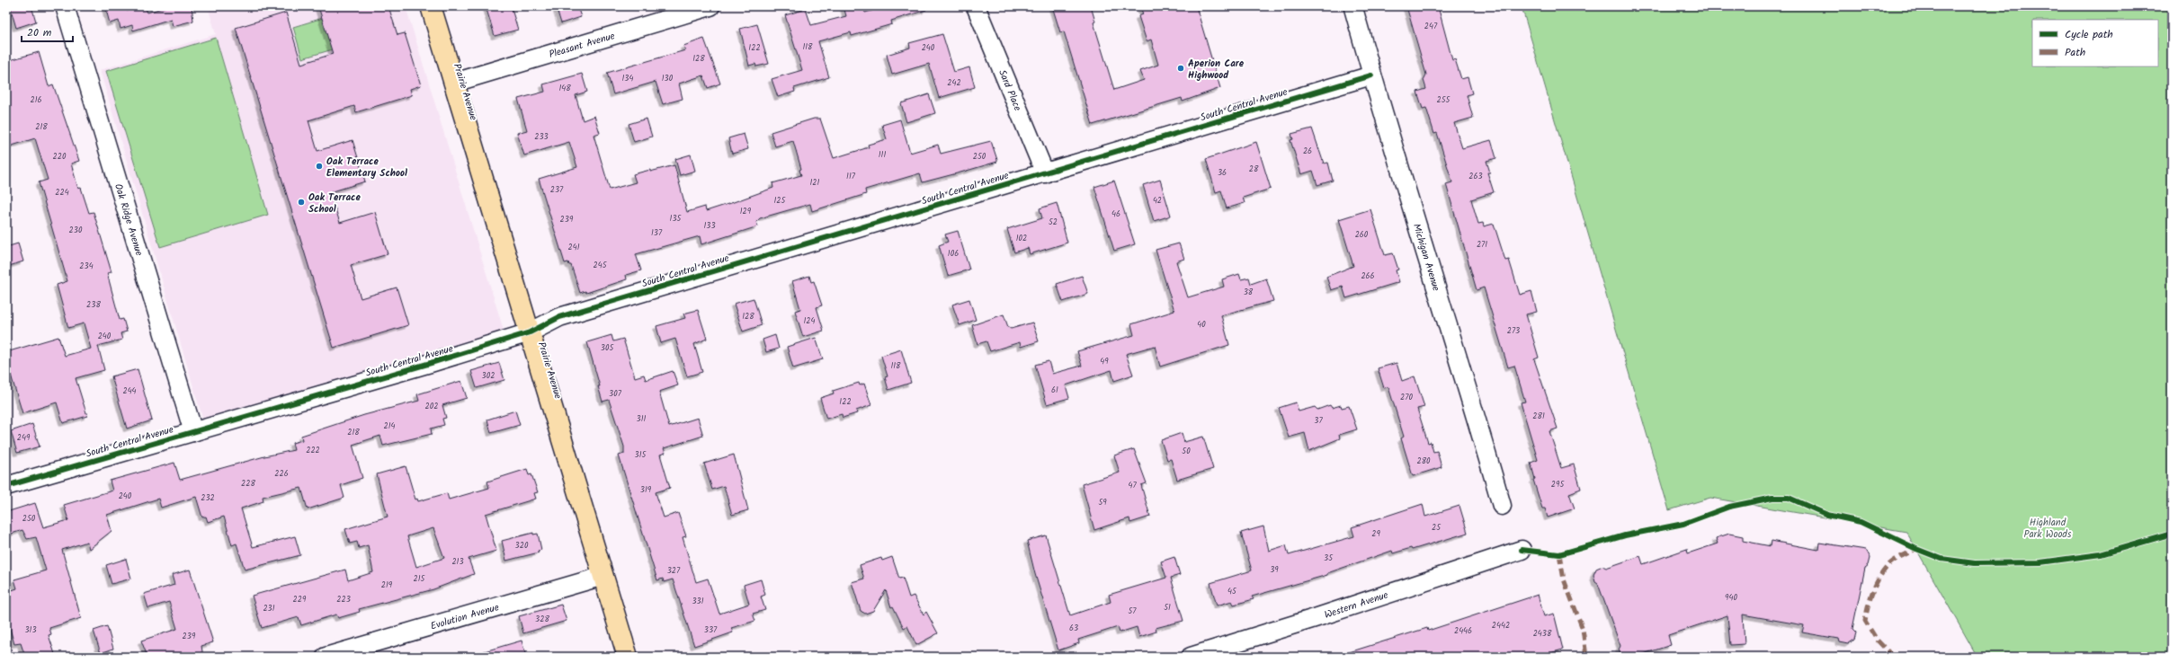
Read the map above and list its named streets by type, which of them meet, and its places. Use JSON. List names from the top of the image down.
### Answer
{
  "streets": {
    "main road": ["Prairie Avenue"],
    "street": [
      "Pleasant Avenue",
      "Sard Place",
      "South Central Avenue",
      "Oak Ridge Avenue",
      "Michigan Avenue",
      "Western Avenue",
      "Evolution Avenue"
    ]
  },
  "crossings": [
    ["Pleasant Avenue", "Prairie Avenue"],
    ["Sard Place", "South Central Avenue"],
    ["Prairie Avenue", "South Central Avenue"],
    ["Prairie Avenue", "Evolution Avenue"],
    ["South Central Avenue", "Oak Ridge Avenue"],
    ["South Central Avenue", "Michigan Avenue"]
  ],
  "parks": ["Highland Park Woods"],
  "places": ["Aperion Care Highwood", "Oak Terrace Elementary School", "Oak Terrace School"],
  "house_numbers": [
    "247",
    "118",
    "122",
    "240",
    "128",
    "134",
    "130",
    "242",
    "148",
    "216",
    "255",
    "218",
    "233",
    "26",
    "111",
    "220",
    "250",
    "28",
    "36",
    "117",
    "263",
    "121",
    "237",
    "224",
    "125",
    "42",
    "129",
    "46",
    "135",
    "239",
    "52",
    "133",
    "230",
    "137",
    "260",
    "102",
    "271",
    "241",
    "106",
    "245",
    "234",
    "266",
    "38",
    "238",
    "128",
    "124",
    "40",
    "273",
    "240",
    "305",
    "49",
    "118",
    "302",
    "61",
    "244",
    "307",
    "270",
    "122",
    "202",
    "281",
    "311",
    "37",
    "214",
    "218",
    "249",
    "222",
    "50",
    "315",
    "280",
    "226",
    "228",
    "295",
    "47",
    "319",
    "240",
    "232",
    "59",
    "250",
    "25",
    "29",
    "320",
    "35",
    "213",
    "39",
    "327",
    "215",
    "219",
    "45",
    "940",
    "229",
    "223",
    "331",
    "51",
    "231",
    "57",
    "328",
    "2442",
    "63",
    "313",
    "337",
    "2446",
    "2438",
    "239"
  ],
  "legend": ["Cycle path", "Path"],
  "scale_bar": "20 m"
}
